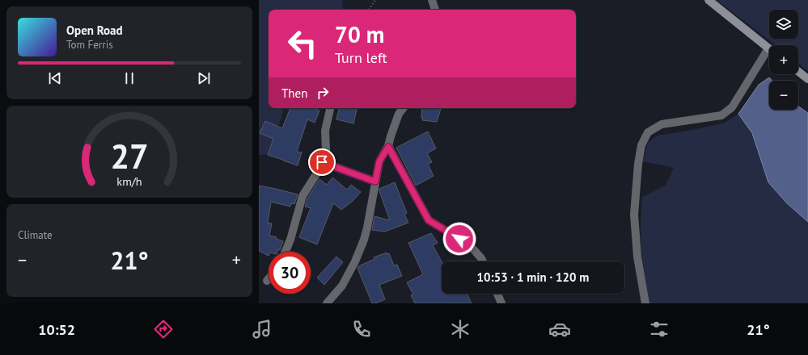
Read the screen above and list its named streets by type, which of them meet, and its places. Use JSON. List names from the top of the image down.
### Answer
{
  "page": {
    "map_buttons": ["+", "−"],
    "turn": ["70 m", "Turn left"],
    "song": ["Open Road", "Tom Ferris"],
    "then": "Then",
    "tile": "Climate",
    "heat": ["−", "21°", "+"],
    "limit": "30",
    "trip": "10:53 · 1 min · 120 m",
    "tabs": ["10:52", "21°"],
    "gauge": ["27", "km/h"]
  }
}
